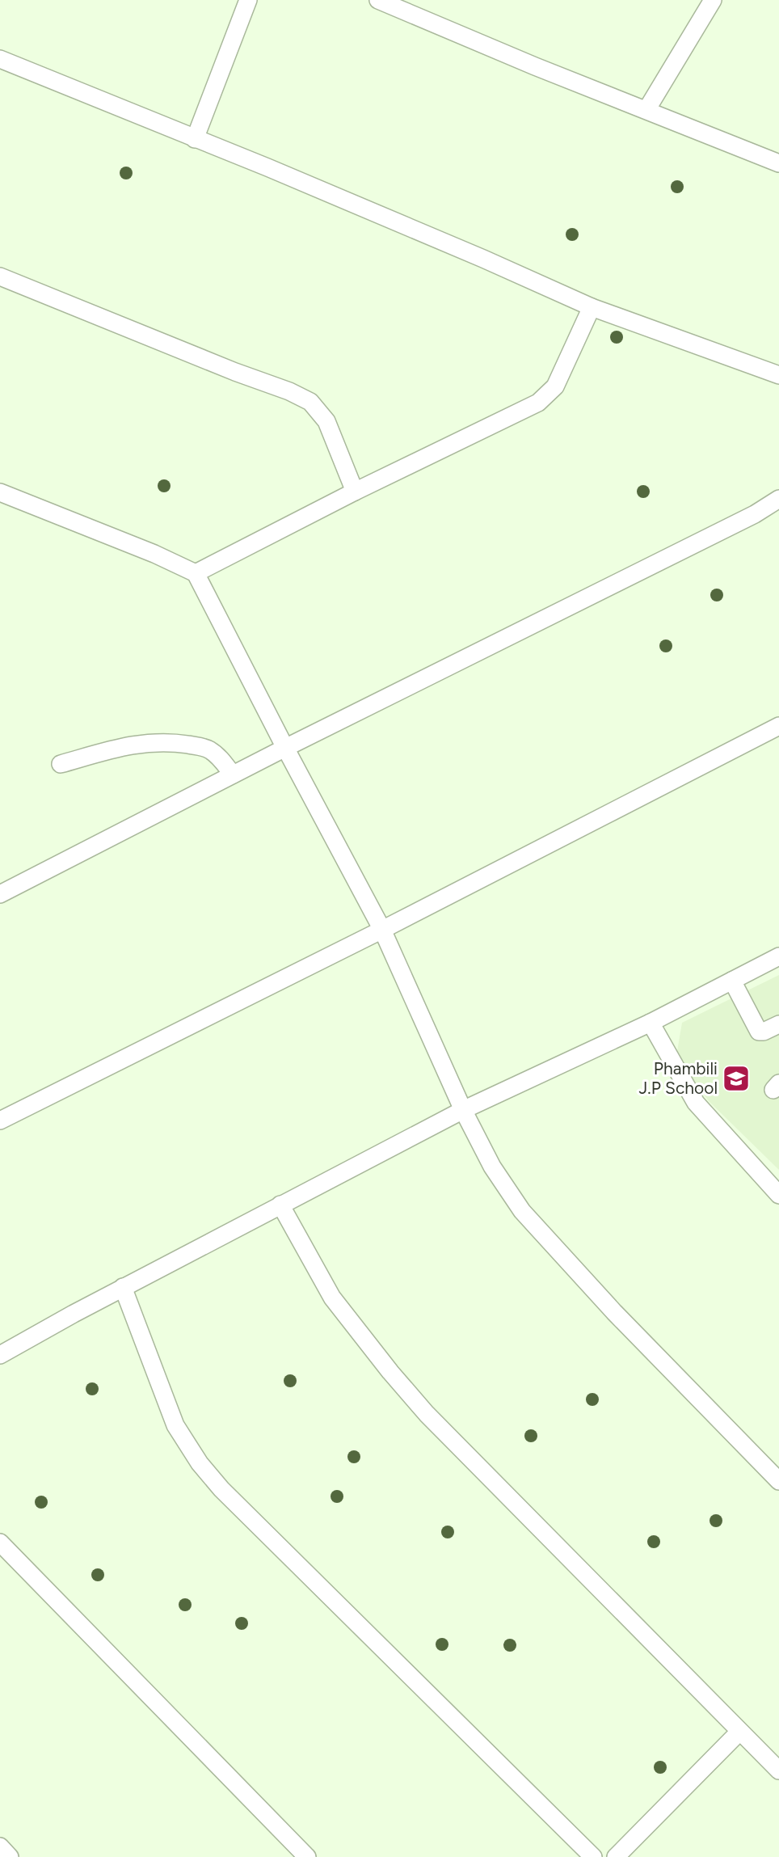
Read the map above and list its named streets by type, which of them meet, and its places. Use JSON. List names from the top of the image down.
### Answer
{
  "places": {
    "school or university": ["Phambili J.P School"]
  }
}
